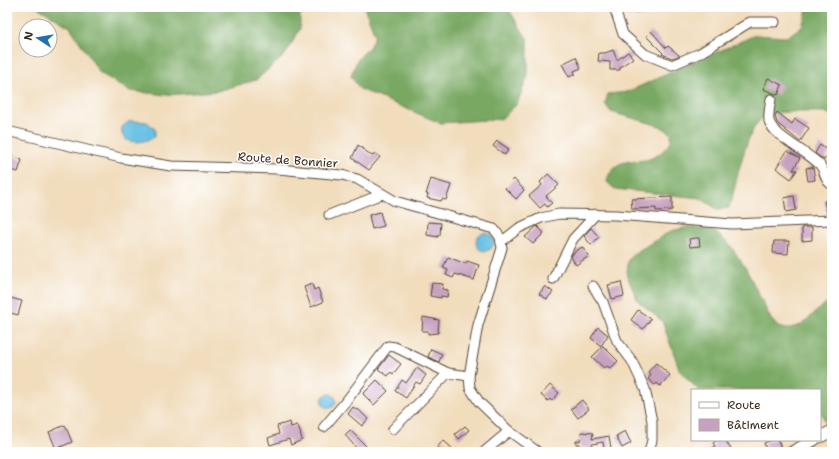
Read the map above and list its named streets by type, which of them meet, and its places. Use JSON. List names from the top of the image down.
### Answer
{
  "streets": {
    "street": ["Route de Bonnier"]
  },
  "legend": ["Route", "Bâtiment"],
  "north": "left"
}
